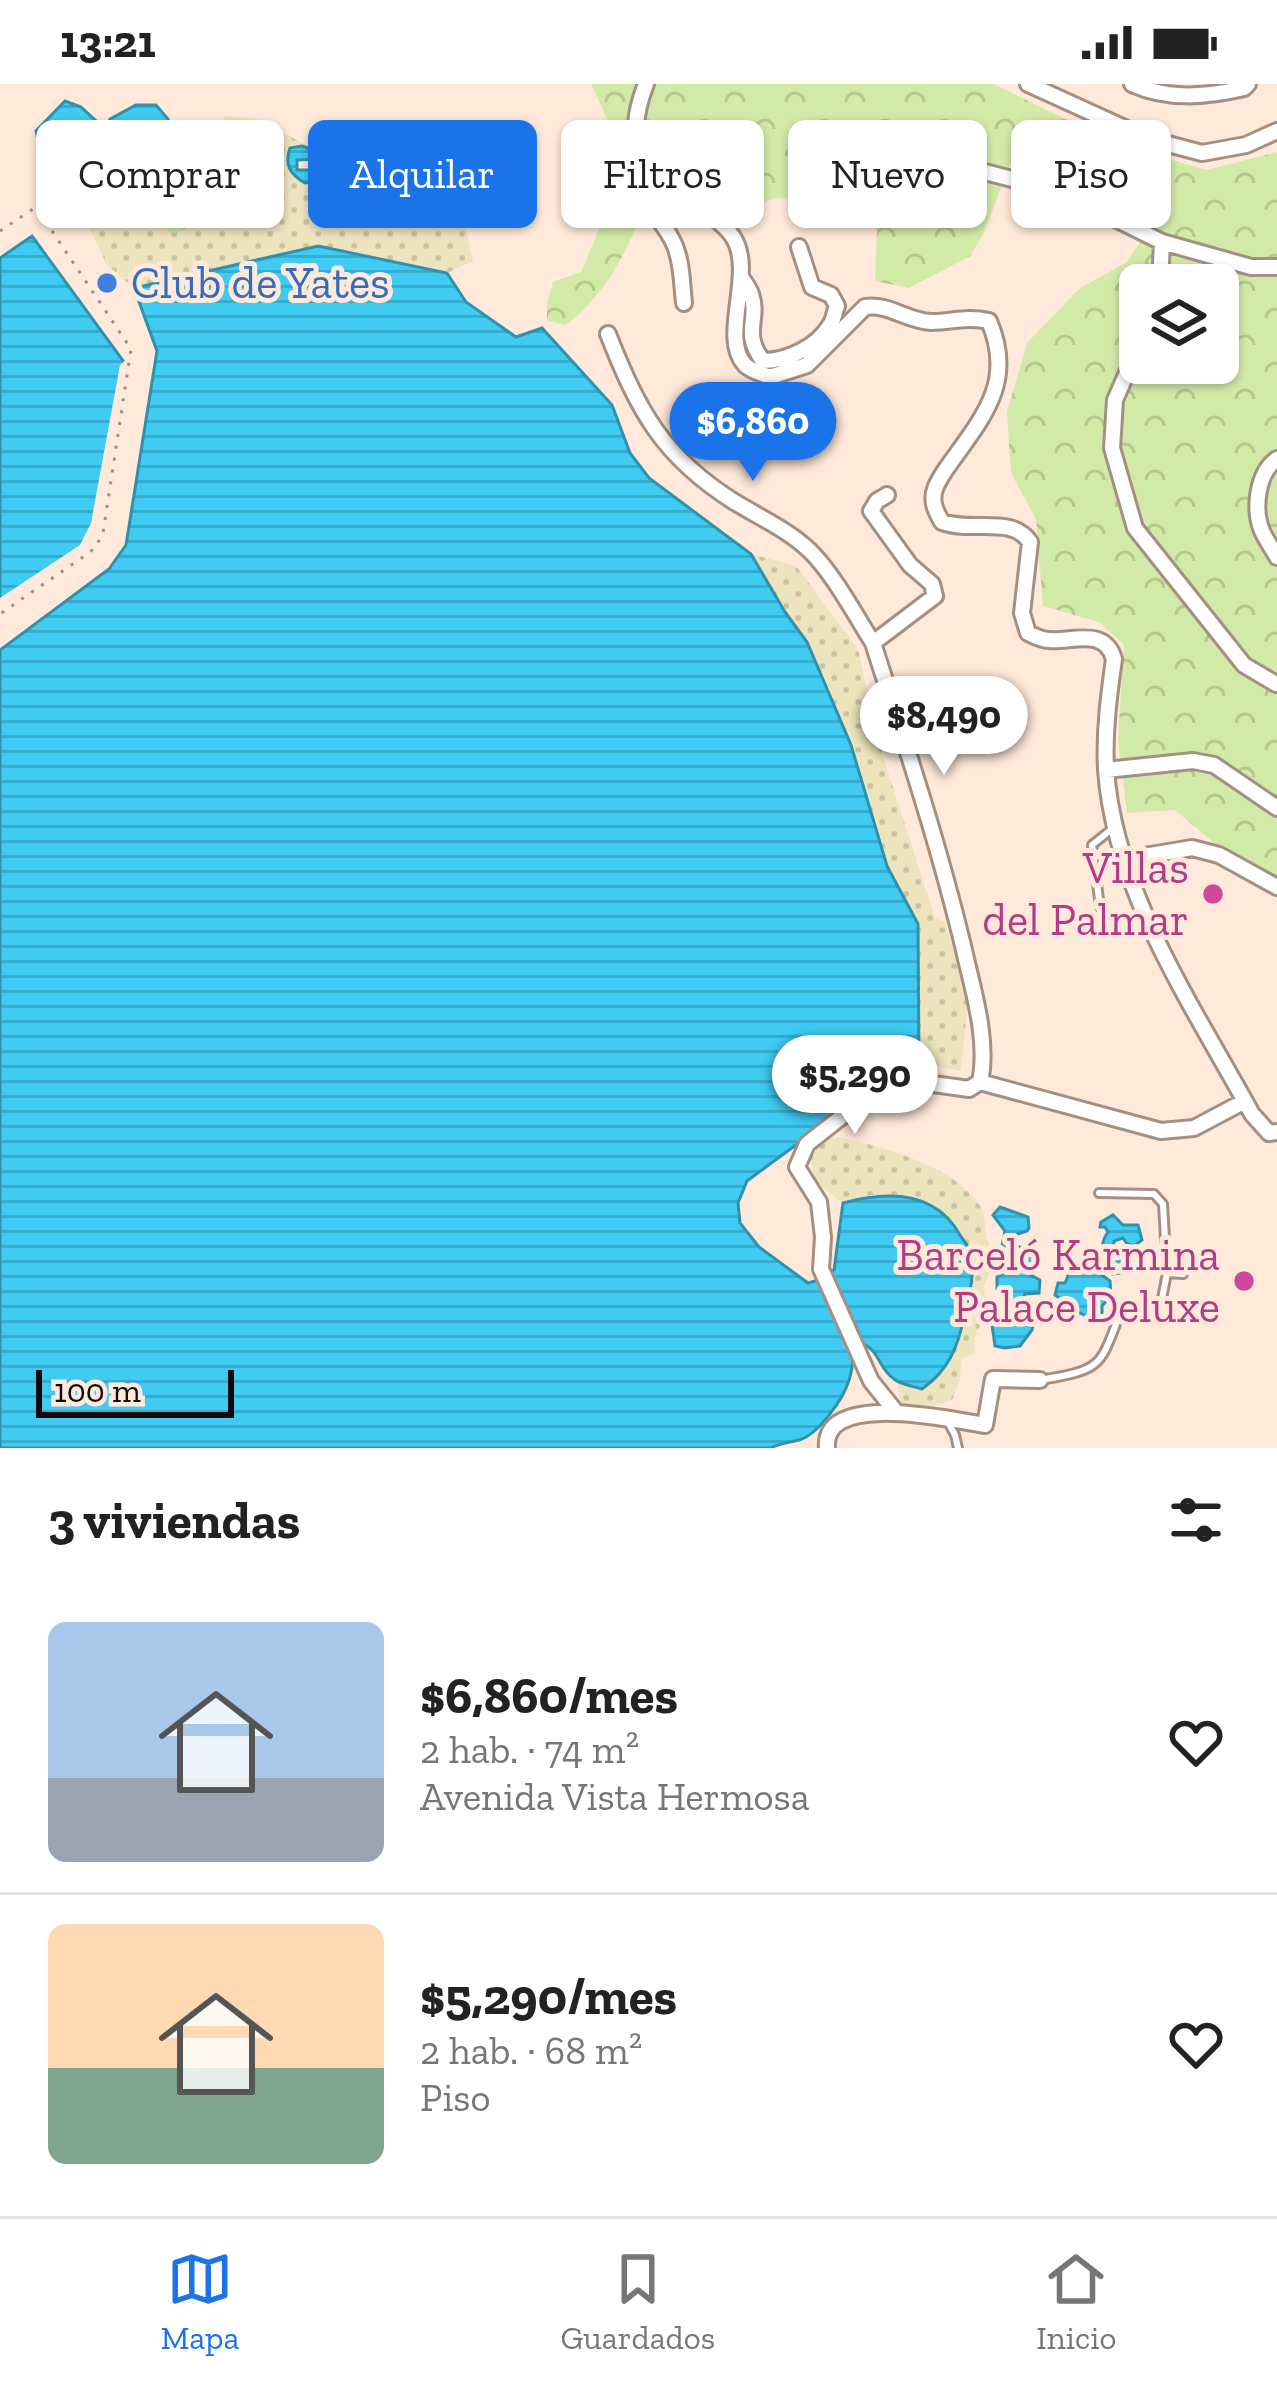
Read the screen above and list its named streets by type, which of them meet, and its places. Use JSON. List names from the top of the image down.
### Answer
{
  "places": ["Club de Yates", "Villas del Palmar", "Barceló Karmina Palace Deluxe"],
  "scale_bar": "100 m",
  "page": {
    "status": "13:21",
    "chip": [
      "Comprar",
      "Alquilar",
      "Filtros",
      "Nuevo",
      "Piso"
    ],
    "price": ["$6,860", "$8,490", "$5,290"],
    "scale": "100 m",
    "heading": "3 viviendas",
    "list": [
      {
        "name": "$6,860/mes",
        "note": "2 hab. · 74 m² · Avenida Vista Hermosa"
      },
      {
        "name": "$5,290/mes",
        "note": "2 hab. · 68 m² · Piso"
      }
    ],
    "tabs": ["Mapa", "Guardados", "Inicio"]
  }
}
